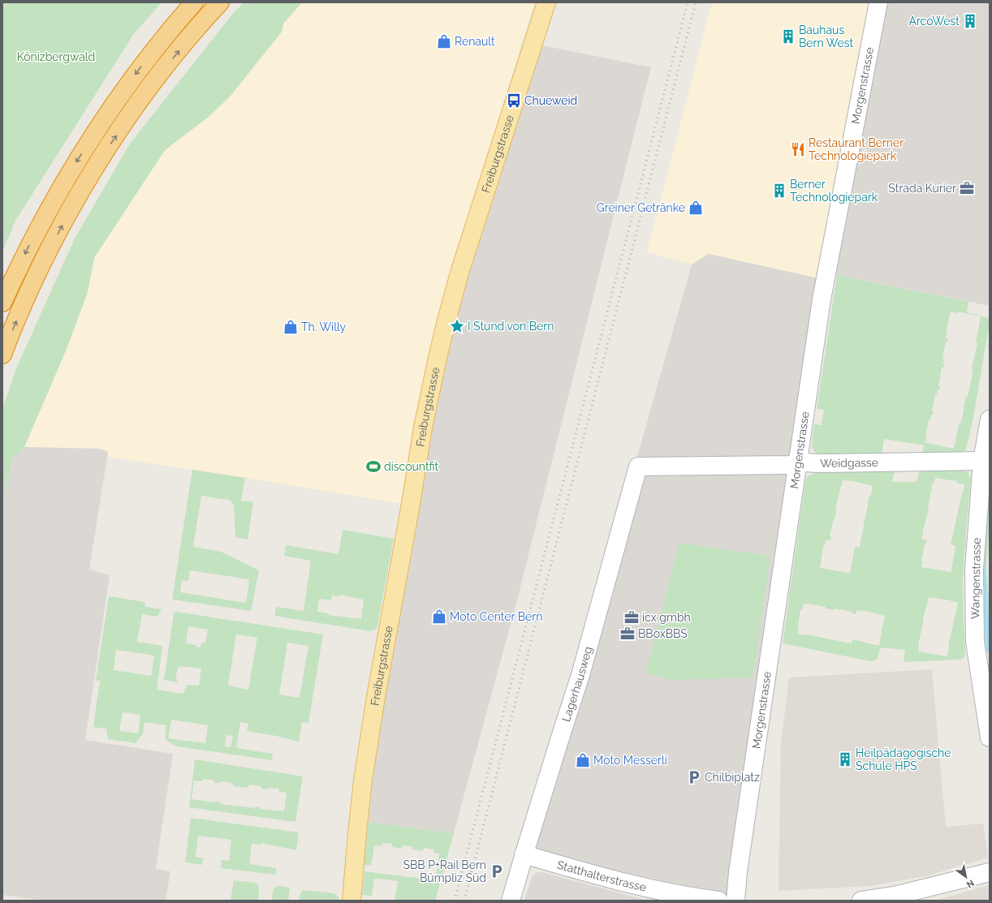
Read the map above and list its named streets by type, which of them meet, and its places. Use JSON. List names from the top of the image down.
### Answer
{
  "streets": {
    "main road": ["Freiburgstrasse"],
    "street": [
      "Morgenstrasse",
      "Weidgasse",
      "Wangenstrasse",
      "Lagerhausweg",
      "Statthalterstrasse"
    ]
  },
  "crossings": [
    ["Morgenstrasse", "Weidgasse"],
    ["Weidgasse", "Wangenstrasse"],
    ["Weidgasse", "Lagerhausweg"],
    ["Lagerhausweg", "Statthalterstrasse"]
  ],
  "parks": ["Könizbergwald"],
  "places": {
    "building": [
      "ArcoWest",
      "Bauhaus Bern West",
      "Berner Technologiepark",
      "Heilpädagogische Schule HPS"
    ],
    "shop": [
      "Renault",
      "Greiner Getränke",
      "Th. Willy",
      "Moto Center Bern",
      "Moto Messerli"
    ],
    "bus stop": ["Chueweid"],
    "restaurant": ["Restaurant Berner Technologiepark"],
    "office": ["Strada Kurier", "icx gmbh", "BBoxBBS"],
    "place": ["I Stund von Bern"],
    "sports": ["discountfit"],
    "parking": ["Chilbiplatz", "SBB P+Rail Bern Bümpliz Süd"]
  },
  "north": "bottom right"
}
